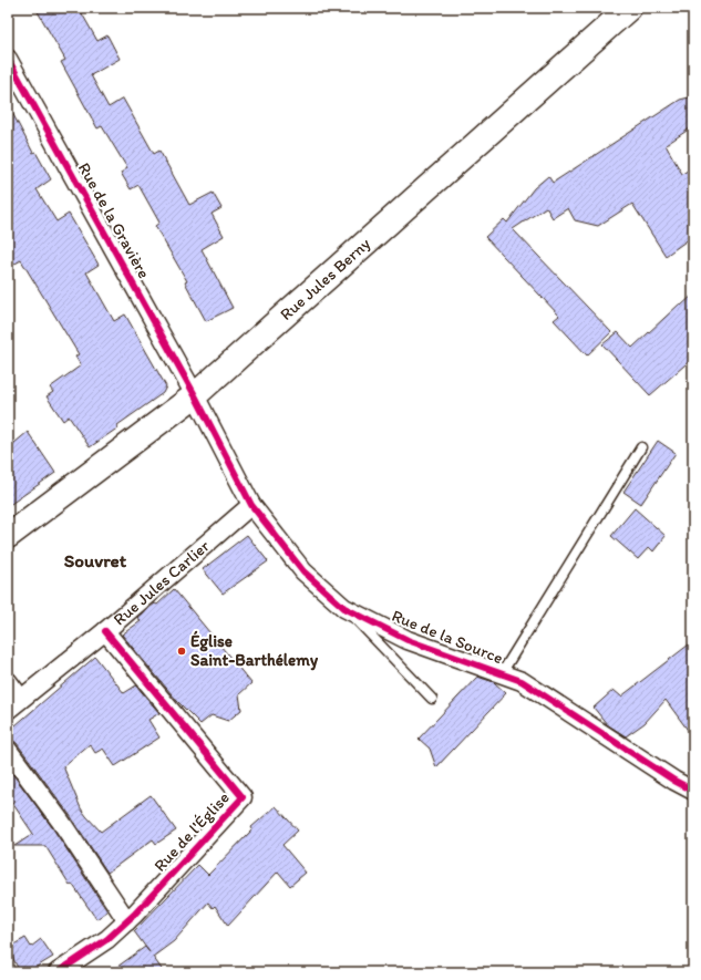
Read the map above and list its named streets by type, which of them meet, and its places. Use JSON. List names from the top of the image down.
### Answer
{
  "streets": {
    "main road": ["Rue Jules Berny"],
    "street": [
      "Rue de la Gravière",
      "Rue Jules Carlier",
      "Rue de la Source",
      "Rue de l'Église"
    ]
  },
  "crossings": [
    ["Rue de la Gravière", "Rue Jules Berny"],
    ["Rue de la Gravière", "Rue de la Source"],
    ["Rue Jules Berny", "Rue de la Source"],
    ["Rue Jules Carlier", "Rue de la Source"],
    ["Rue Jules Carlier", "Rue de l'Église"]
  ],
  "districts": ["Souvret"],
  "places": ["Église Saint-Barthélemy"]
}
